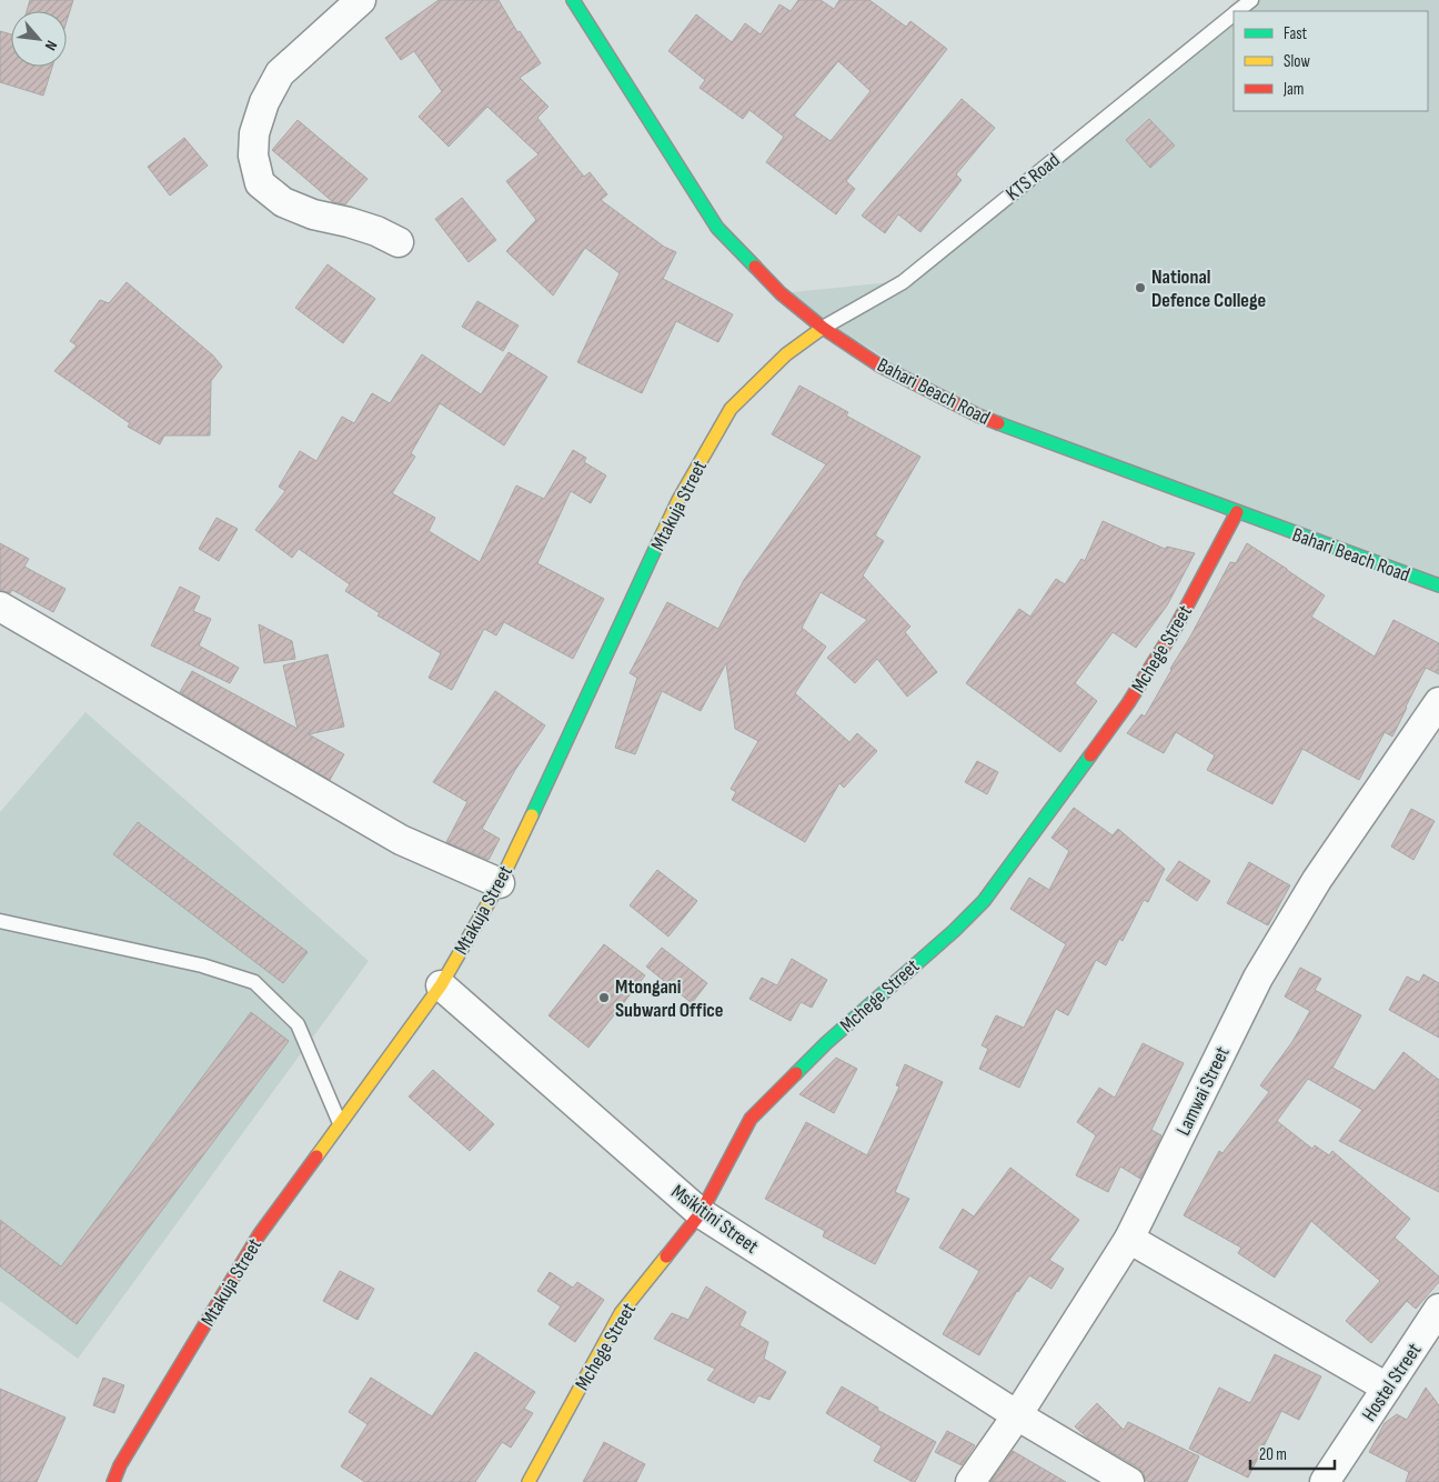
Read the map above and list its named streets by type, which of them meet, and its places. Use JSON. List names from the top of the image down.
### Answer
{
  "streets": {
    "street": [
      "Bahari Beach Road",
      "Mtakuja Street",
      "Mchege Street",
      "Lamwai Street",
      "Msikitini Street",
      "Hostel Street"
    ],
    "lane": ["KTS Road"]
  },
  "crossings": [
    ["KTS Road", "Bahari Beach Road"],
    ["KTS Road", "Mtakuja Street"],
    ["Bahari Beach Road", "Mtakuja Street"],
    ["Bahari Beach Road", "Mchege Street"],
    ["Mtakuja Street", "Msikitini Street"],
    ["Mchege Street", "Msikitini Street"],
    ["Lamwai Street", "Msikitini Street"]
  ],
  "places": ["National Defence College", "Mtongani Subward Office"],
  "legend": ["Fast", "Slow", "Jam"],
  "scale_bar": "20 m",
  "north": "bottom right"
}
